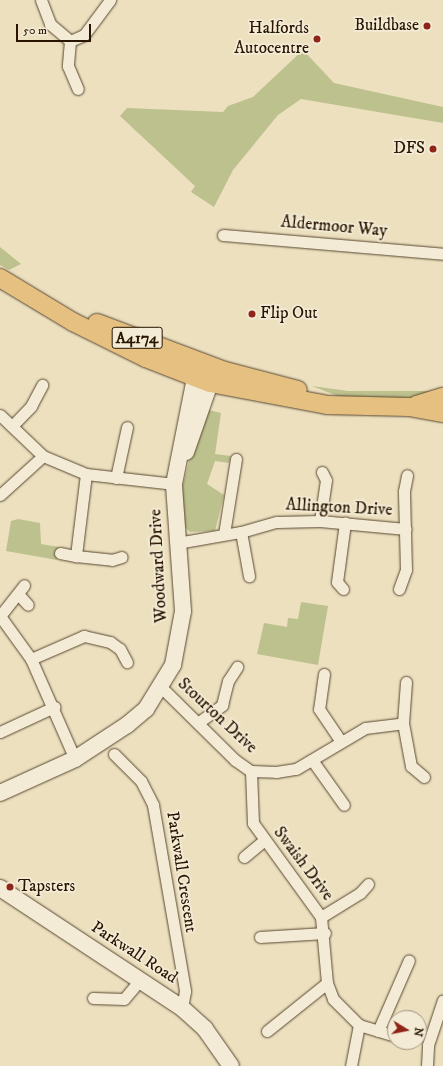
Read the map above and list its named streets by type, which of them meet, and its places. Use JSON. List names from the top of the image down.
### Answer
{
  "streets": {
    "main road": ["A4174"],
    "street": [
      "Aldermoor Way",
      "Allington Drive",
      "Woodward Drive",
      "Stourton Drive",
      "Swaish Drive",
      "Parkwall Crescent",
      "Parkwall Road"
    ]
  },
  "crossings": [
    ["A4174", "Woodward Drive"],
    ["Allington Drive", "Woodward Drive"],
    ["Woodward Drive", "Stourton Drive"],
    ["Stourton Drive", "Swaish Drive"],
    ["Parkwall Crescent", "Parkwall Road"]
  ],
  "places": [
    "Buildbase",
    "Halfords Autocentre",
    "DFS",
    "Flip Out",
    "Tapsters"
  ],
  "scale_bar": "50 m",
  "north": "right"
}
